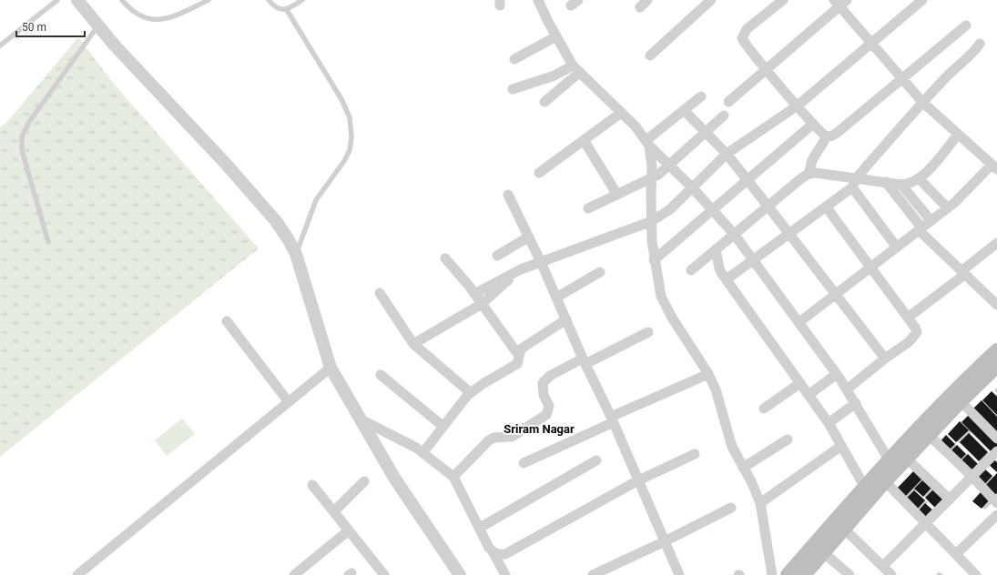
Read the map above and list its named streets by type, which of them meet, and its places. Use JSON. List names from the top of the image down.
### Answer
{
  "districts": ["Sriram Nagar"],
  "scale_bar": "50 m"
}
